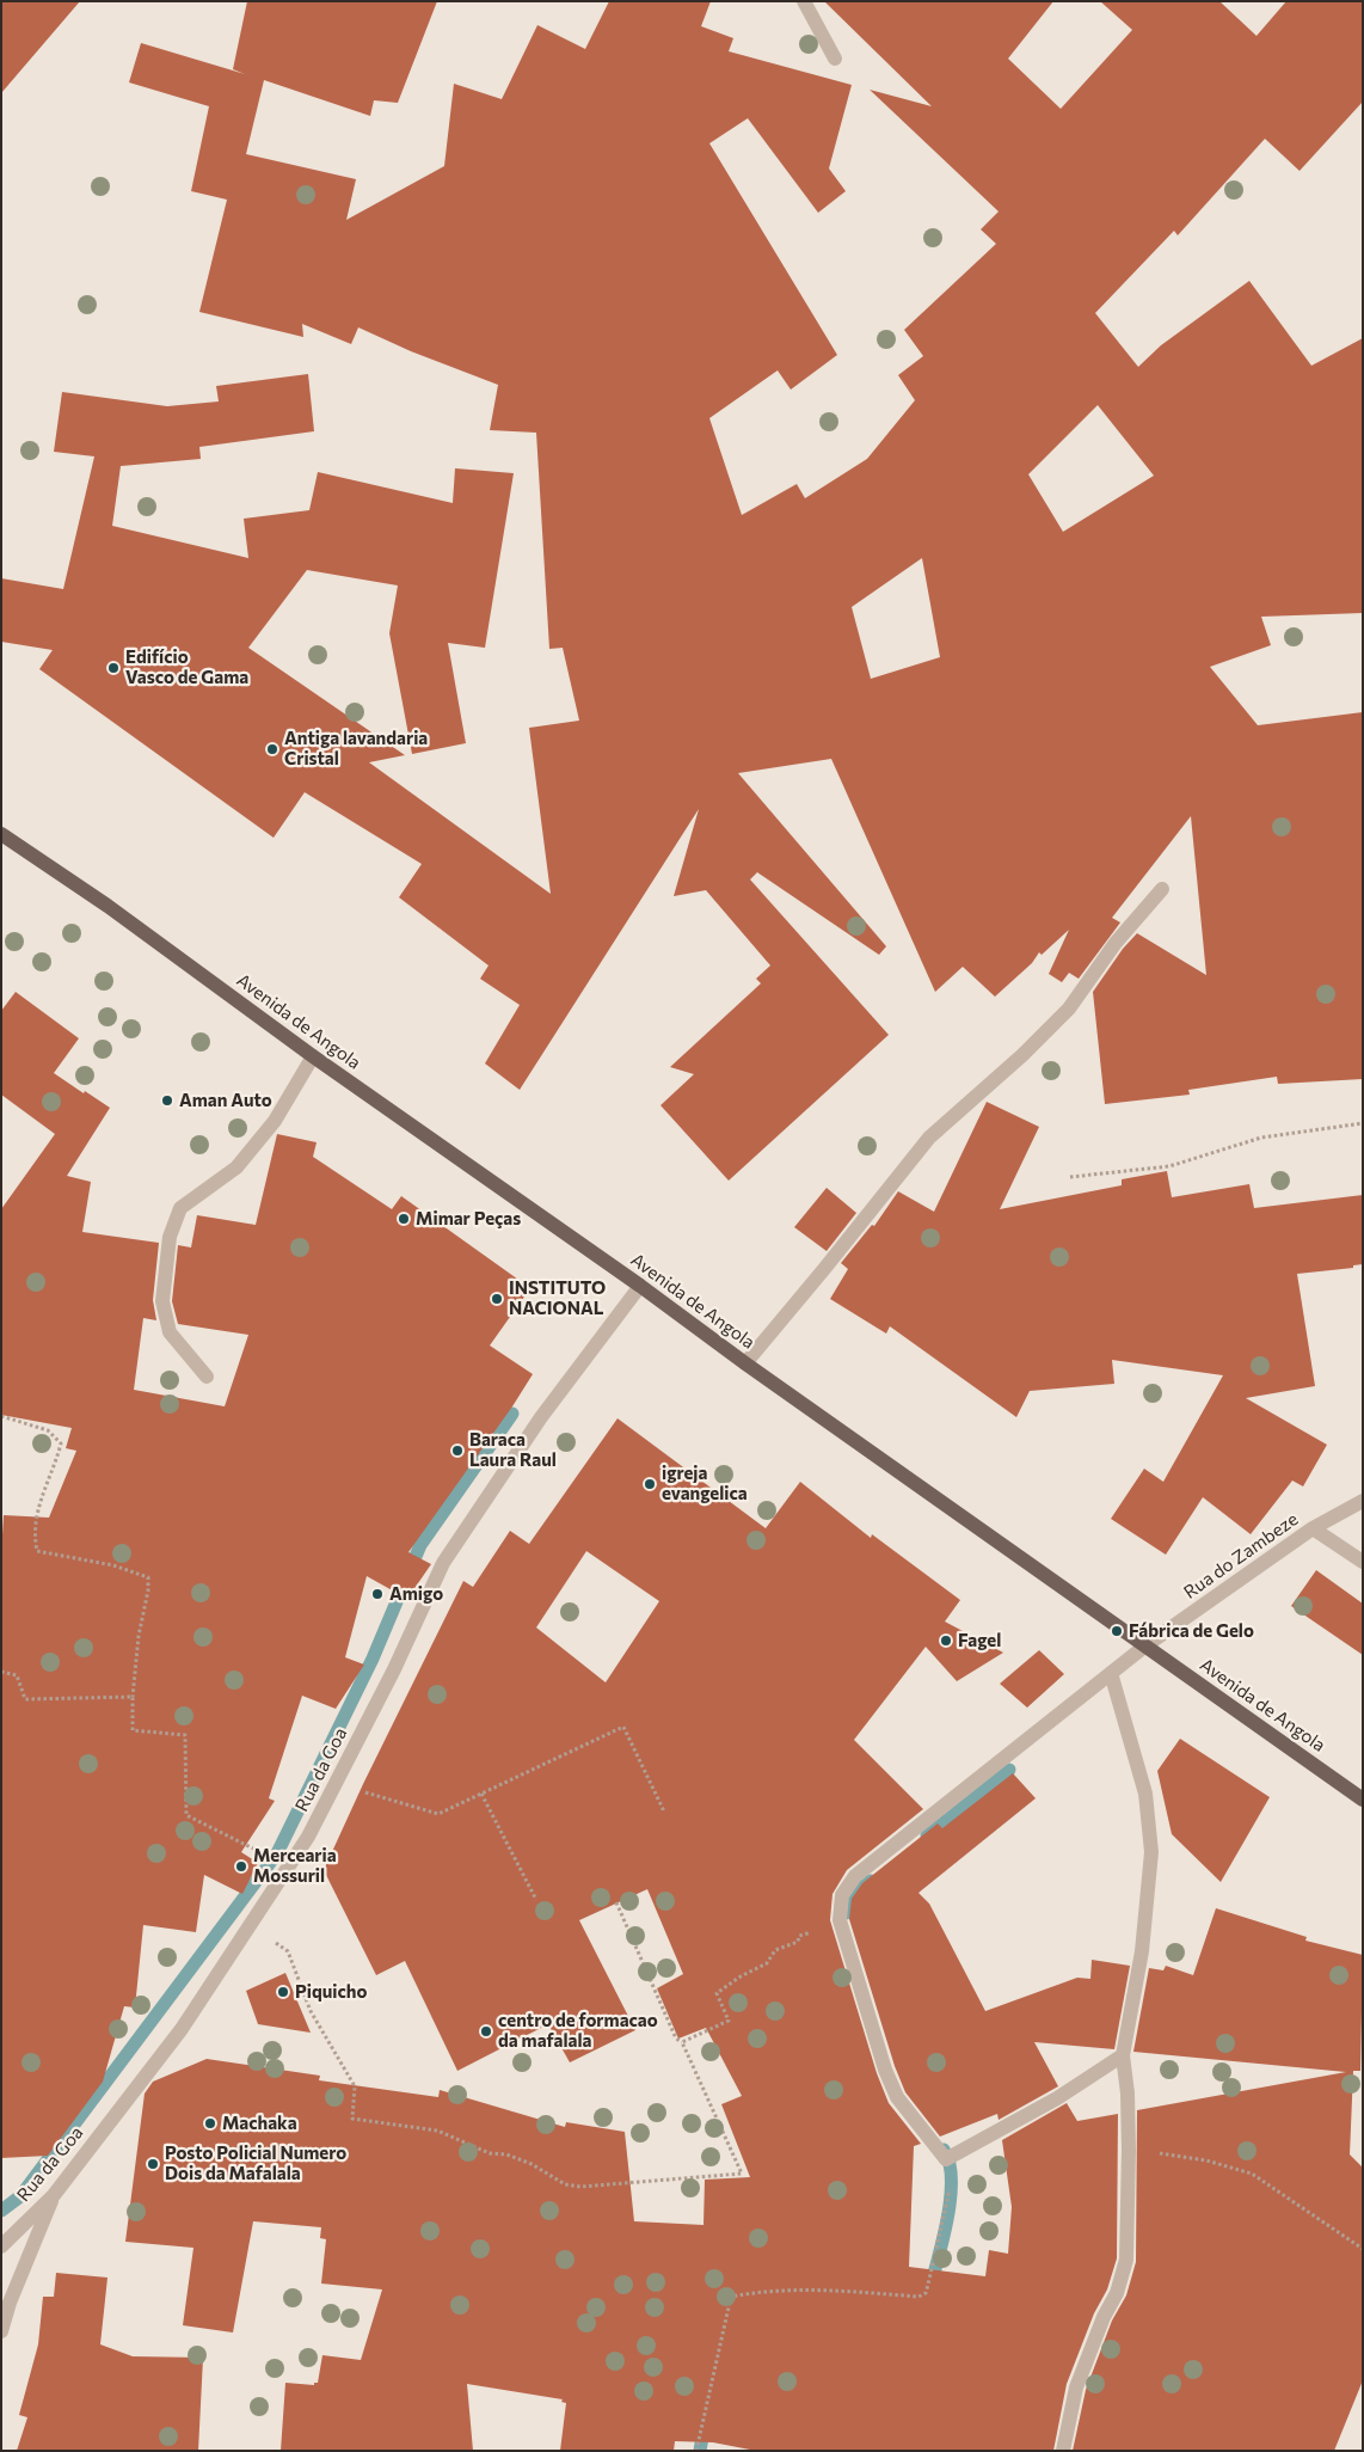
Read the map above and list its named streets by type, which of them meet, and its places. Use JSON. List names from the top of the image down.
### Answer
{
  "streets": {
    "main road": ["Avenida de Angola"],
    "street": ["Rua do Zambeze", "Rua da Goa"]
  },
  "crossings": [
    ["Avenida de Angola", "Rua do Zambeze"],
    ["Avenida de Angola", "Rua da Goa"]
  ],
  "places": [
    "Edifício Vasco de Gama",
    "Antiga lavandaria Cristal",
    "Aman Auto",
    "Mimar Peças",
    "INSTITUTO NACIONAL",
    "Baraca Laura Raul",
    "igreja evangelica",
    "Amigo",
    "Fábrica de Gelo",
    "Fagel",
    "Mercearia Mossuril",
    "Piquicho",
    "centro de formacao da mafalala",
    "Machaka",
    "Posto Policial Numero Dois da Mafalala"
  ]
}
